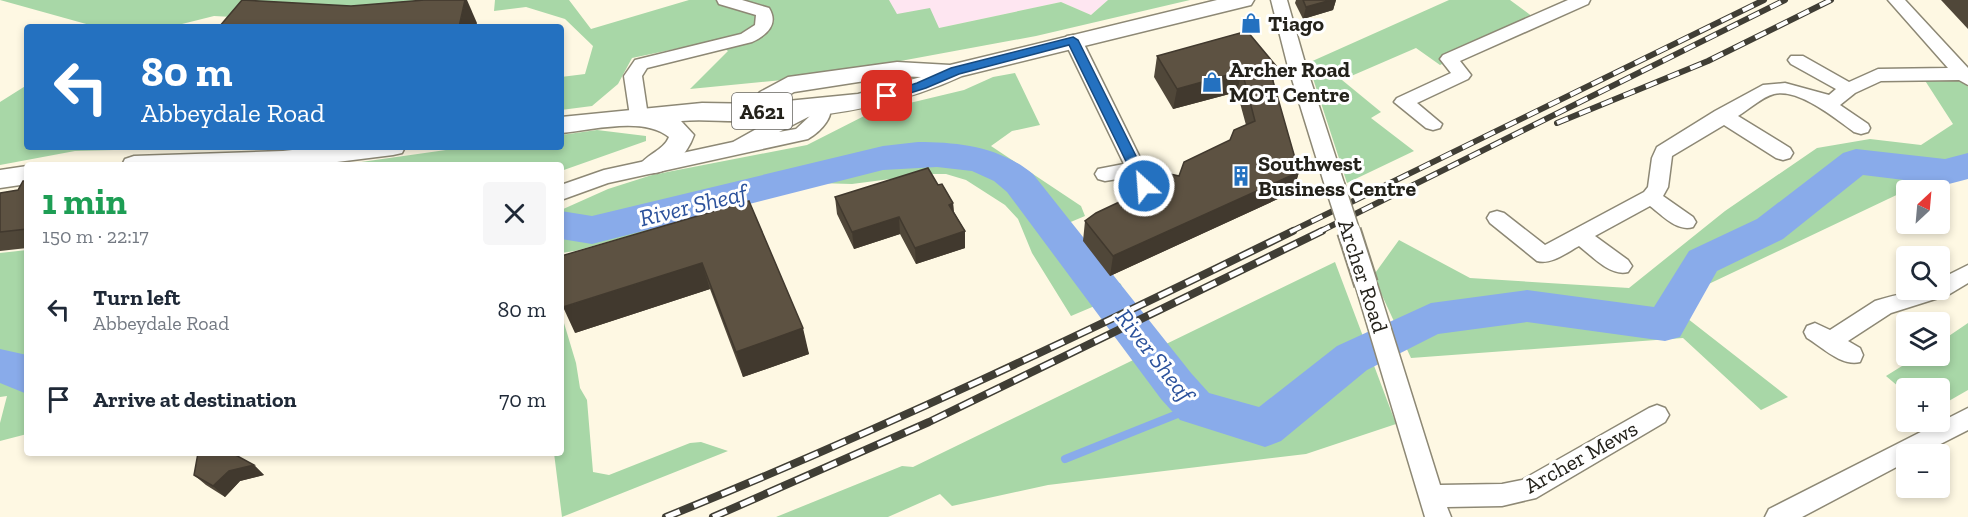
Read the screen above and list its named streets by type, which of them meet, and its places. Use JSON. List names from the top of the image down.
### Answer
{
  "streets": {
    "main road": ["A621"],
    "street": ["Archer Road", "Archer Mews"]
  },
  "crossings": [
    ["Archer Road", "Archer Mews"]
  ],
  "water": ["River Sheaf"],
  "places": {
    "shop": ["Tiago", "Archer Road MOT Centre"],
    "building": ["Southwest Business Centre"]
  },
  "north": "top right",
  "page": {
    "turn": ["80 m", "Abbeydale Road"],
    "heading": ["1 min", "150 m · 22:17"],
    "map_buttons": ["+", "−"],
    "list": [
      {
        "name": "Turn left",
        "note": "Abbeydale Road",
        "value": "80 m"
      },
      {
        "name": "Arrive at destination",
        "value": "70 m"
      }
    ]
  }
}
